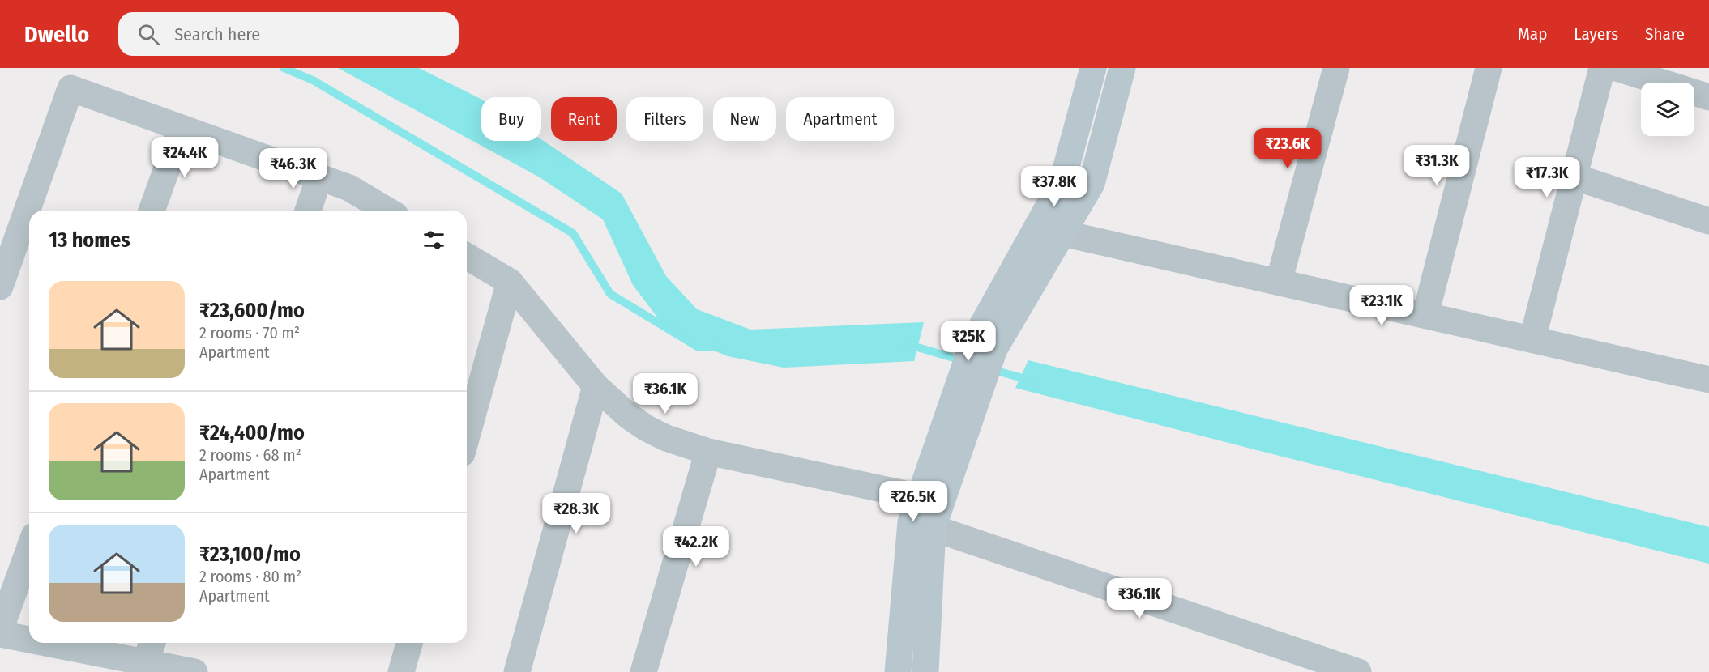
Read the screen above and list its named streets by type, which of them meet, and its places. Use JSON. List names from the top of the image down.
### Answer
{
  "page": {
    "header": "Dwello",
    "search": "Search here",
    "nav": ["Map", "Layers", "Share"],
    "chip": [
      "Buy",
      "Rent",
      "Filters",
      "New",
      "Apartment"
    ],
    "price": [
      "₹23.6K",
      "₹24.4K",
      "₹31.3K",
      "₹46.3K",
      "₹17.3K",
      "₹37.8K",
      "₹23.1K",
      "₹25K",
      "₹36.1K",
      "₹26.5K",
      "₹28.3K",
      "₹42.2K",
      "₹36.1K"
    ],
    "heading": "13 homes",
    "list": [
      {
        "name": "₹23,600/mo",
        "note": "2 rooms · 70 m² · Apartment"
      },
      {
        "name": "₹24,400/mo",
        "note": "2 rooms · 68 m² · Apartment"
      },
      {
        "name": "₹23,100/mo",
        "note": "2 rooms · 80 m² · Apartment"
      }
    ]
  }
}
